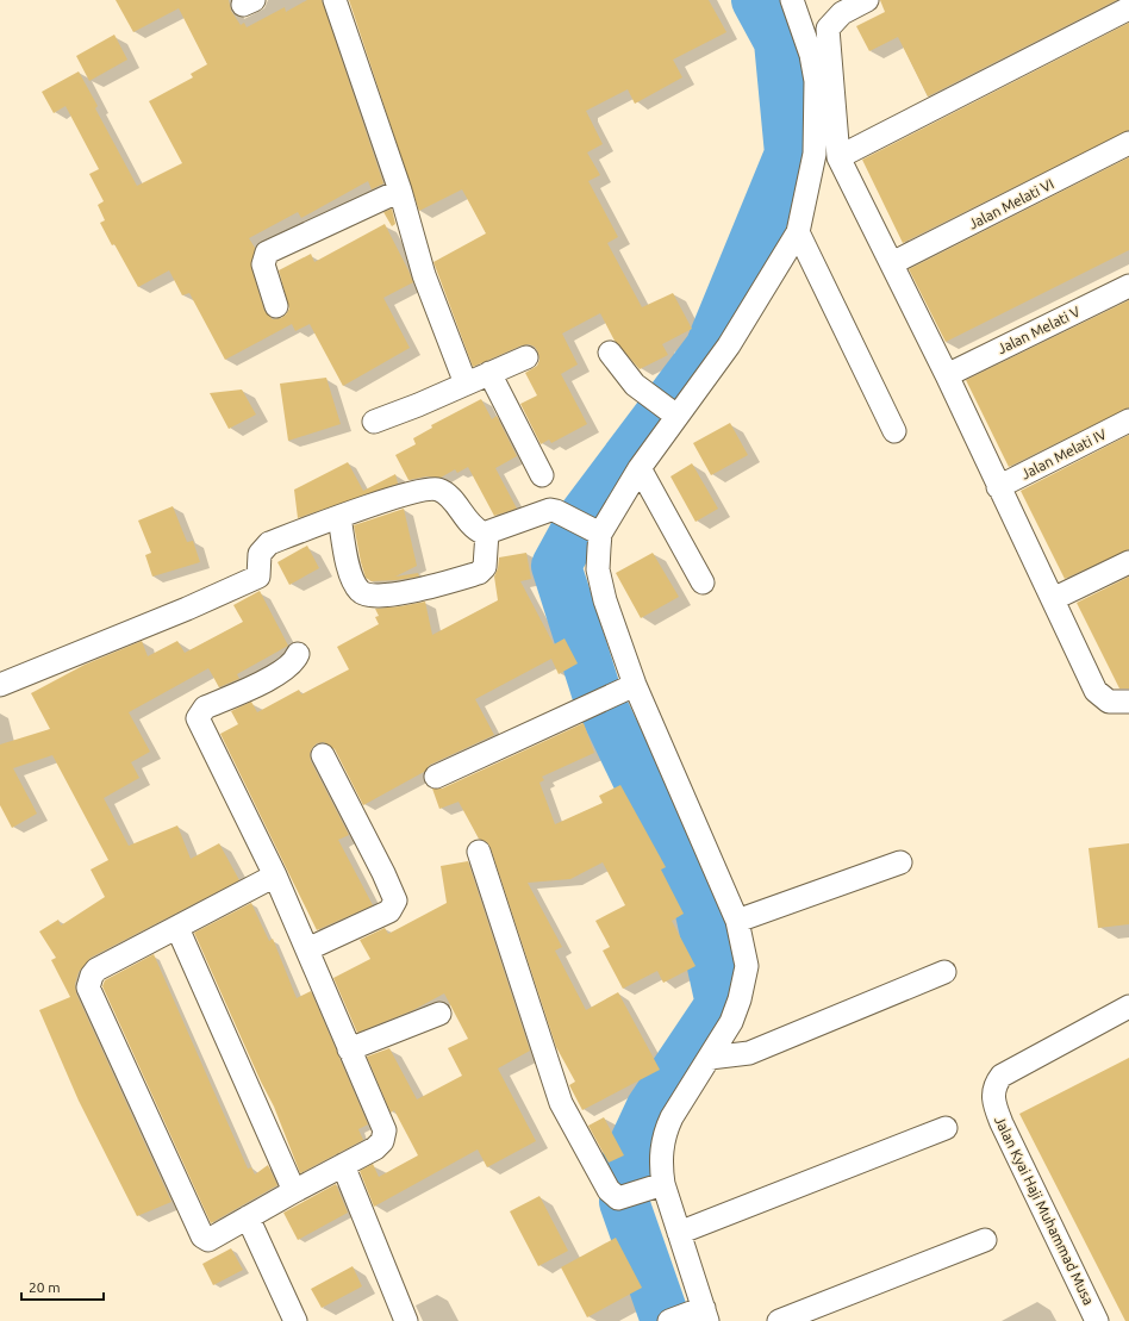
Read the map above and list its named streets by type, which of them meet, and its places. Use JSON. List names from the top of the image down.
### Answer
{
  "streets": {
    "street": [
      "Jalan Melati VI",
      "Jalan Melati V",
      "Jalan Melati IV",
      "Jalan Kyai Haji Muhammad Musa"
    ]
  },
  "scale_bar": "20 m"
}
